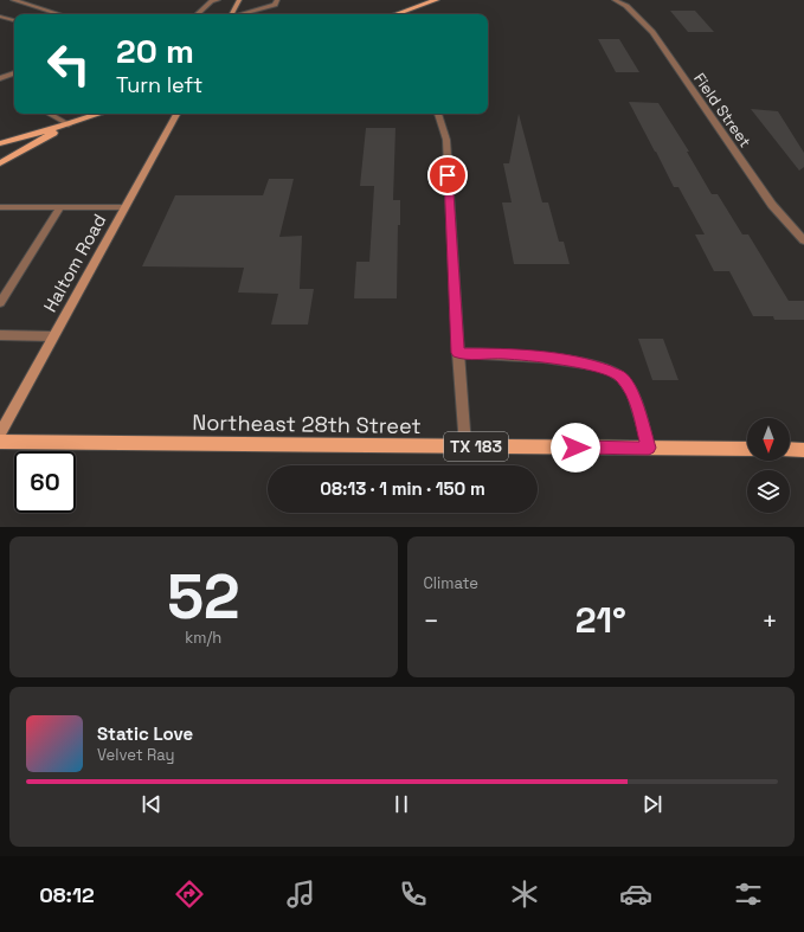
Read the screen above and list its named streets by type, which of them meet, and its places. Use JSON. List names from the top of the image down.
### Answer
{
  "streets": {
    "main road": ["Haltom Road", "Northeast 28th Street", "TX 183"],
    "street": ["Field Street"]
  },
  "north": "bottom",
  "page": {
    "turn": ["20 m", "Turn left"],
    "limit": "60",
    "trip": "08:13 · 1 min · 150 m",
    "tile": [
      ["52", "km/h"],
      "Climate"
    ],
    "heat": ["−", "21°", "+"],
    "song": ["Static Love", "Velvet Ray"],
    "tabs": "08:12"
  }
}
